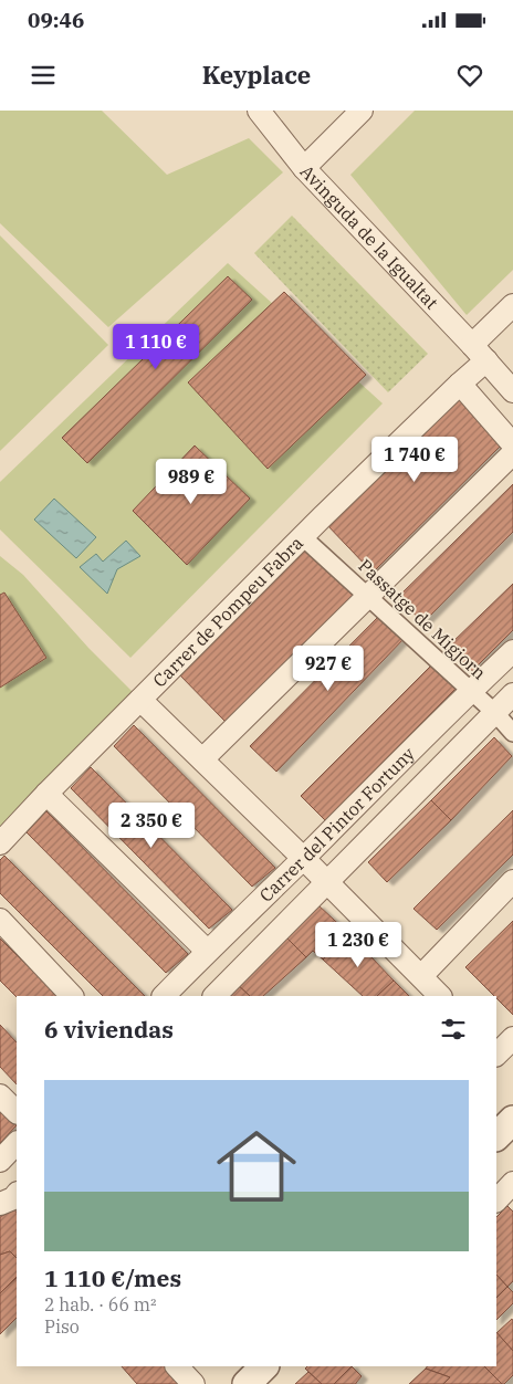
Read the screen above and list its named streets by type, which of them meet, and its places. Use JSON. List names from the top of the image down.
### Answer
{
  "streets": {
    "street": [
      "Avinguda de la Igualtat",
      "Carrer de Pompeu Fabra",
      "Passatge de Migjorn",
      "Carrer del Pintor Fortuny"
    ]
  },
  "crossings": [
    ["Avinguda de la Igualtat", "Carrer de Pompeu Fabra"],
    ["Carrer de Pompeu Fabra", "Passatge de Migjorn"],
    ["Passatge de Migjorn", "Carrer del Pintor Fortuny"]
  ],
  "page": {
    "status": "09:46",
    "header": "Keyplace",
    "price": [
      "1 110 €",
      "1 740 €",
      "989 €",
      "927 €",
      "2 350 €",
      "1 230 €"
    ],
    "heading": "6 viviendas",
    "list": [
      {
        "name": "1 110 €/mes",
        "note": "2 hab. · 66 m² · Piso"
      }
    ]
  }
}
